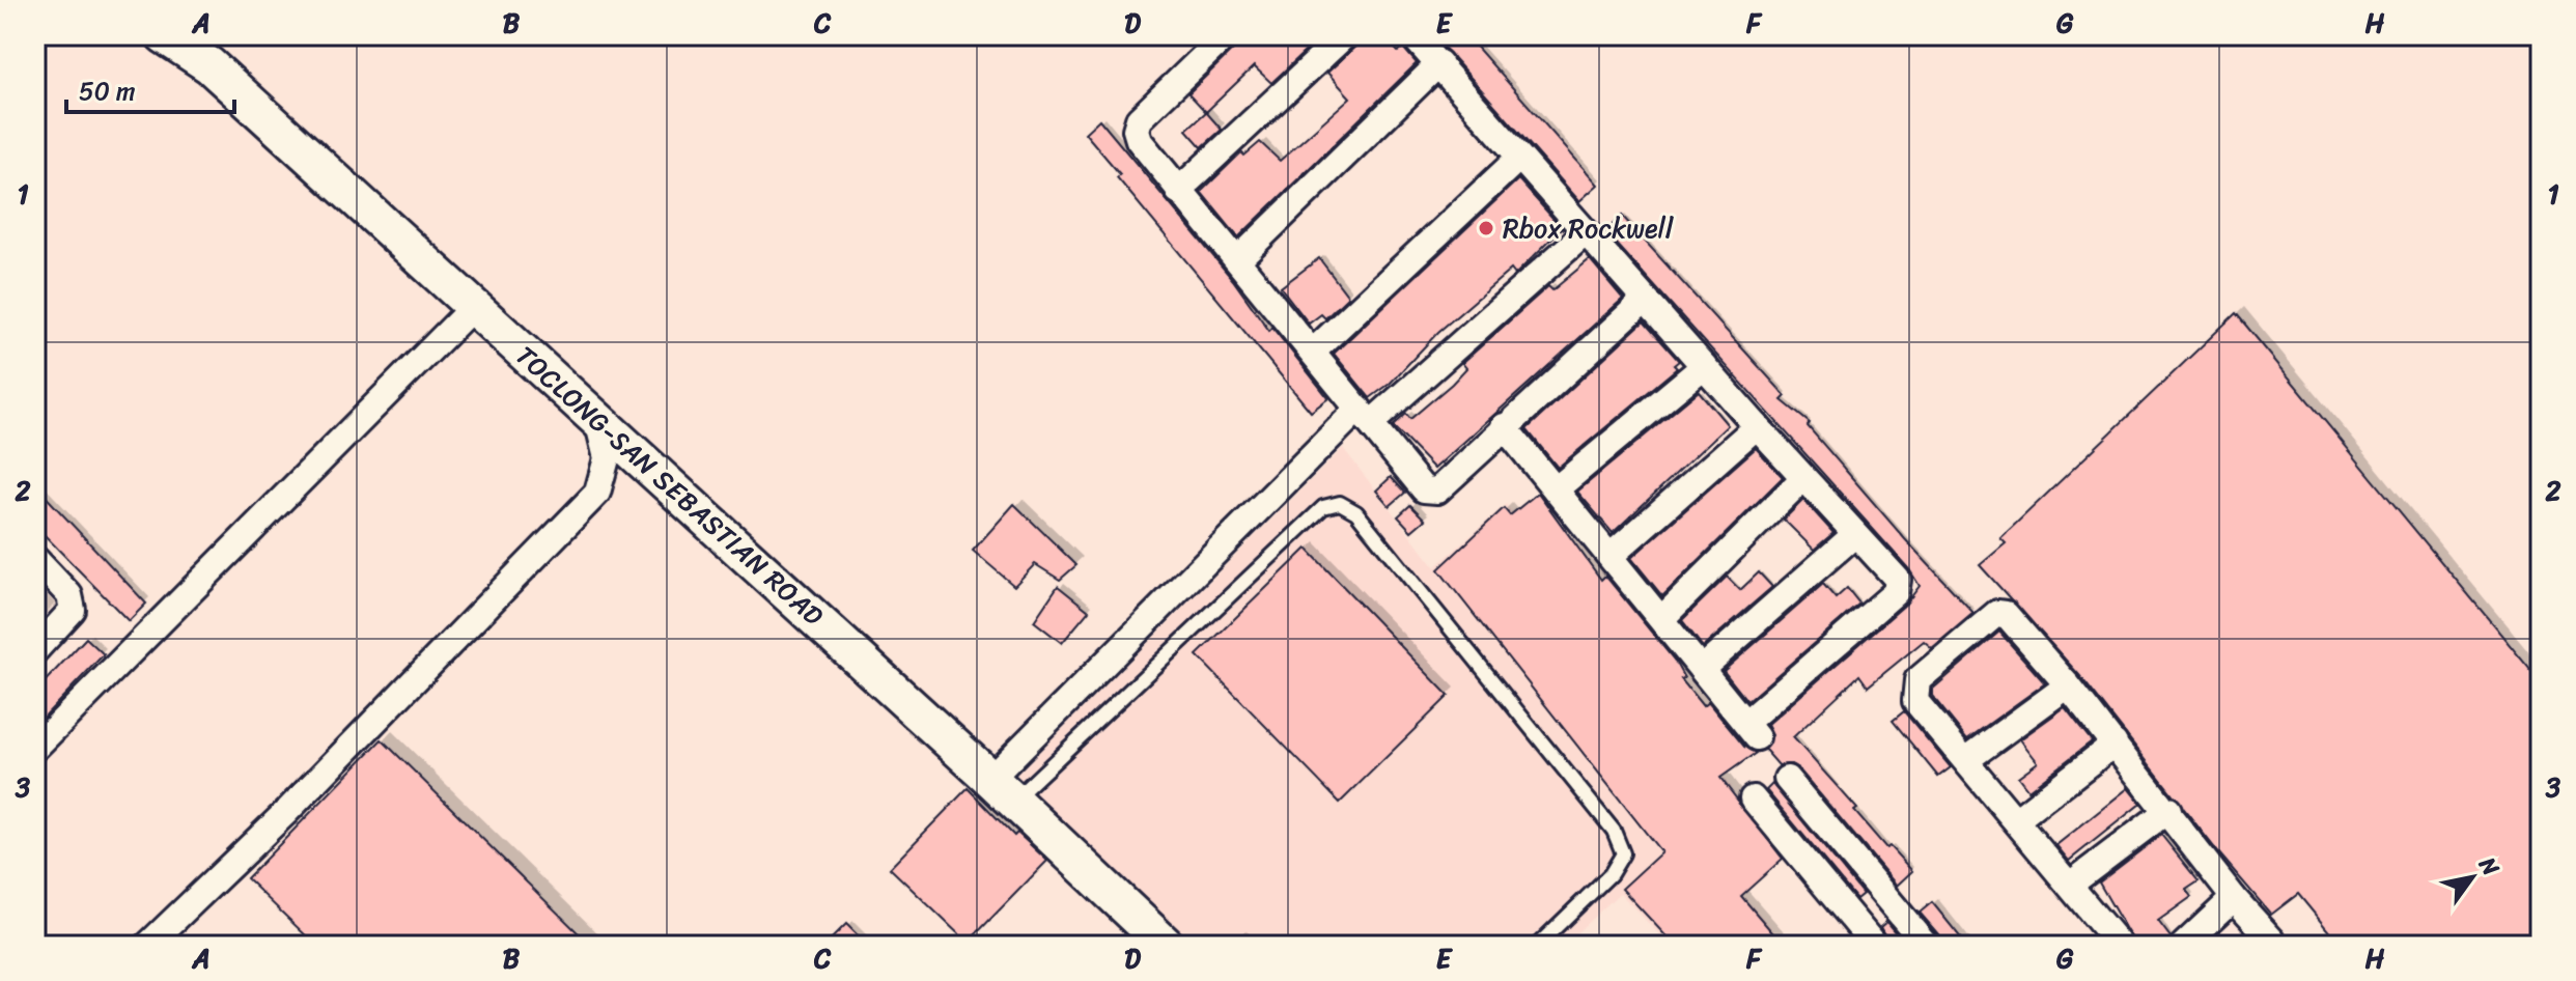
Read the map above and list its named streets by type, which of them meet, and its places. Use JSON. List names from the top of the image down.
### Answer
{
  "streets": {
    "street": ["TOCLONG-SAN SEBASTIAN ROAD"]
  },
  "places": ["Rbox Rockwell"],
  "scale_bar": "50 m",
  "north": "top right",
  "grid": {
    "columns": [
      "A",
      "B",
      "C",
      "D",
      "E",
      "F",
      "G",
      "H"
    ],
    "rows": ["1", "2", "3"]
  }
}
